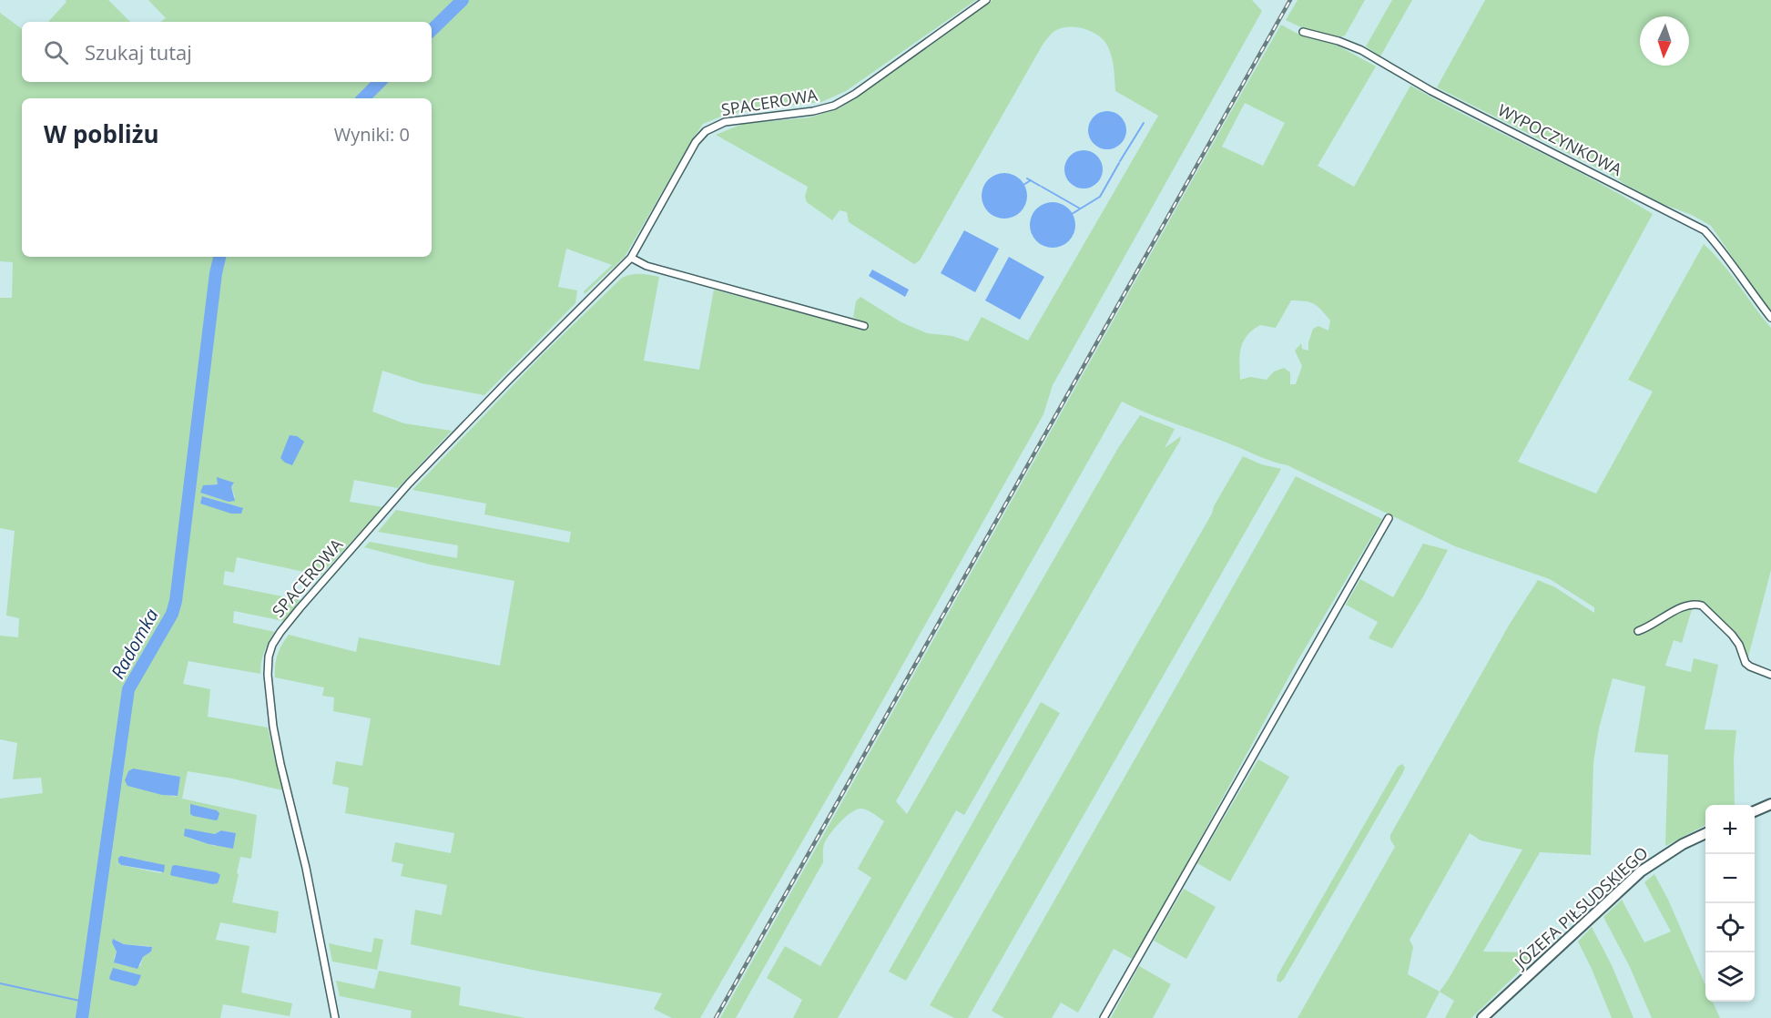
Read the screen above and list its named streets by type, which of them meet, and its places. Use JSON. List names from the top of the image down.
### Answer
{
  "streets": {
    "street": ["SPACEROWA", "WYPOCZYNKOWA", "JÓZEFA PIŁSUDSKIEGO"]
  },
  "water": ["Radomka"],
  "north": "bottom",
  "page": {
    "search": "Szukaj tutaj",
    "heading": ["W pobliżu", "Wyniki: 0"],
    "map_buttons": ["+", "−"]
  }
}
